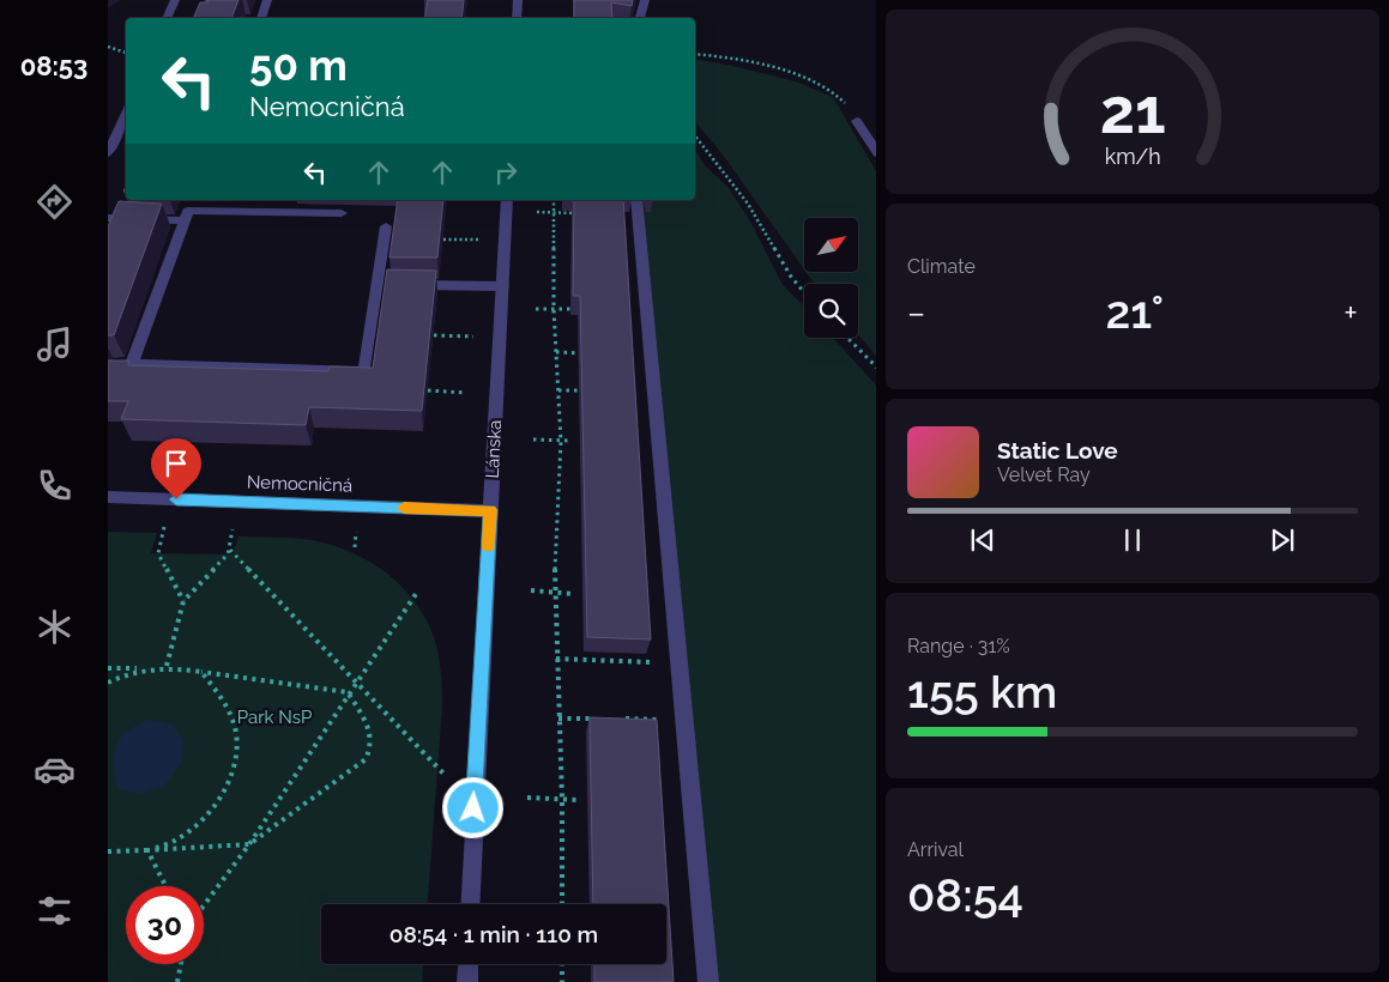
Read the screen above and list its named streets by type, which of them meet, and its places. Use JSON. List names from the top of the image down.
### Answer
{
  "streets": {
    "street": ["Lánska", "Nemocničná"]
  },
  "crossings": [
    ["Lánska", "Nemocničná"]
  ],
  "parks": ["Park NsP"],
  "north": "top right",
  "page": {
    "tabs": "08:53",
    "turn": ["50 m", "Nemocničná"],
    "tile": [
      "Climate",
      ["Range · 31%", "155 km"],
      ["Arrival", "08:54"]
    ],
    "heat": ["−", "21°", "+"],
    "song": ["Static Love", "Velvet Ray"],
    "limit": "30",
    "trip": "08:54 · 1 min · 110 m",
    "gauge": ["21", "km/h"]
  }
}
